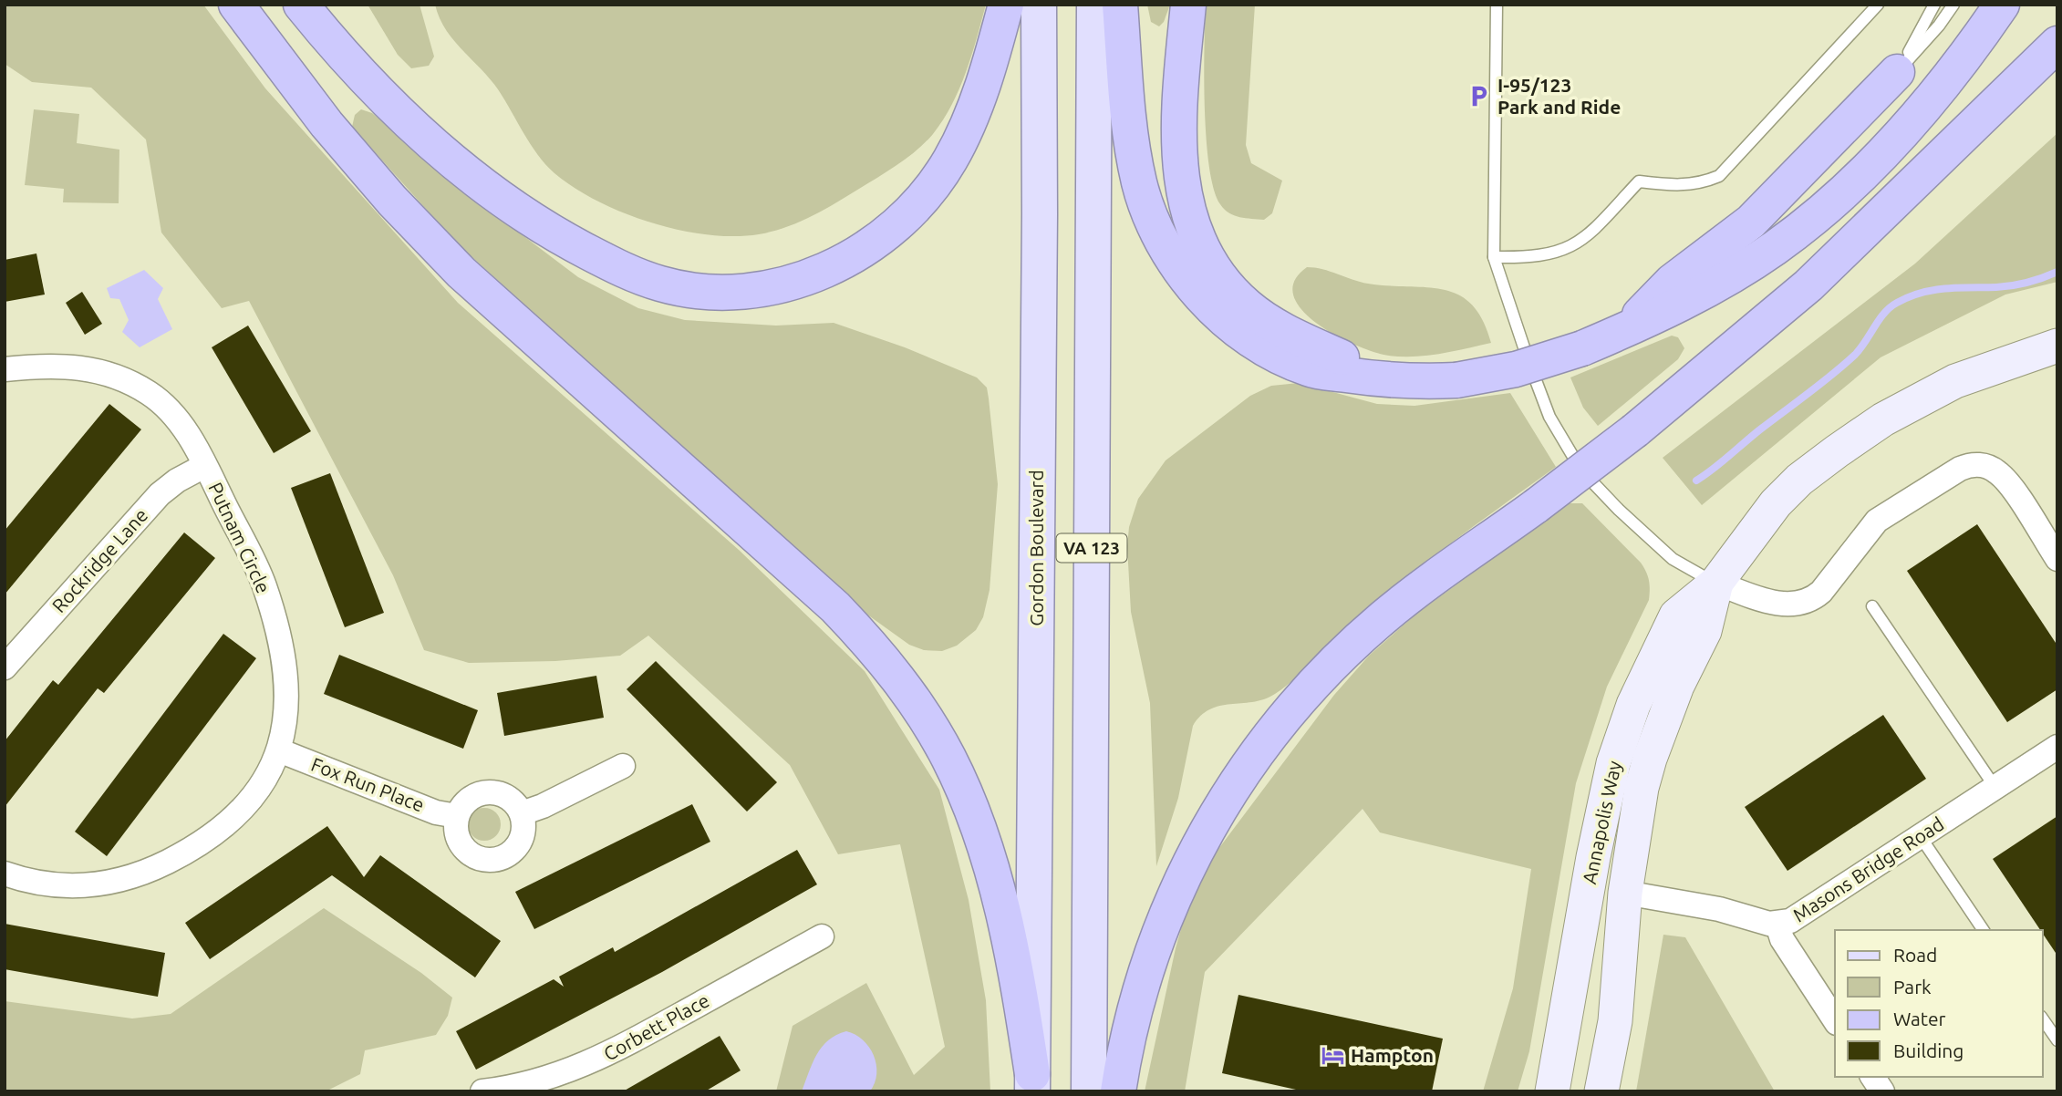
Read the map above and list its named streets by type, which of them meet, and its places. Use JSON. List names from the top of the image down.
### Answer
{
  "streets": {
    "main road": ["Gordon Boulevard", "VA 123"],
    "street": [
      "Putnam Circle",
      "Rockridge Lane",
      "Fox Run Place",
      "Annapolis Way",
      "Masons Bridge Road",
      "Corbett Place"
    ]
  },
  "crossings": [
    ["Putnam Circle", "Rockridge Lane"],
    ["Putnam Circle", "Fox Run Place"],
    ["Annapolis Way", "Masons Bridge Road"]
  ],
  "places": {
    "parking": ["I-95/123 Park and Ride"],
    "hotel": ["Hampton"]
  },
  "legend": [
    "Road",
    "Park",
    "Water",
    "Building"
  ]
}
